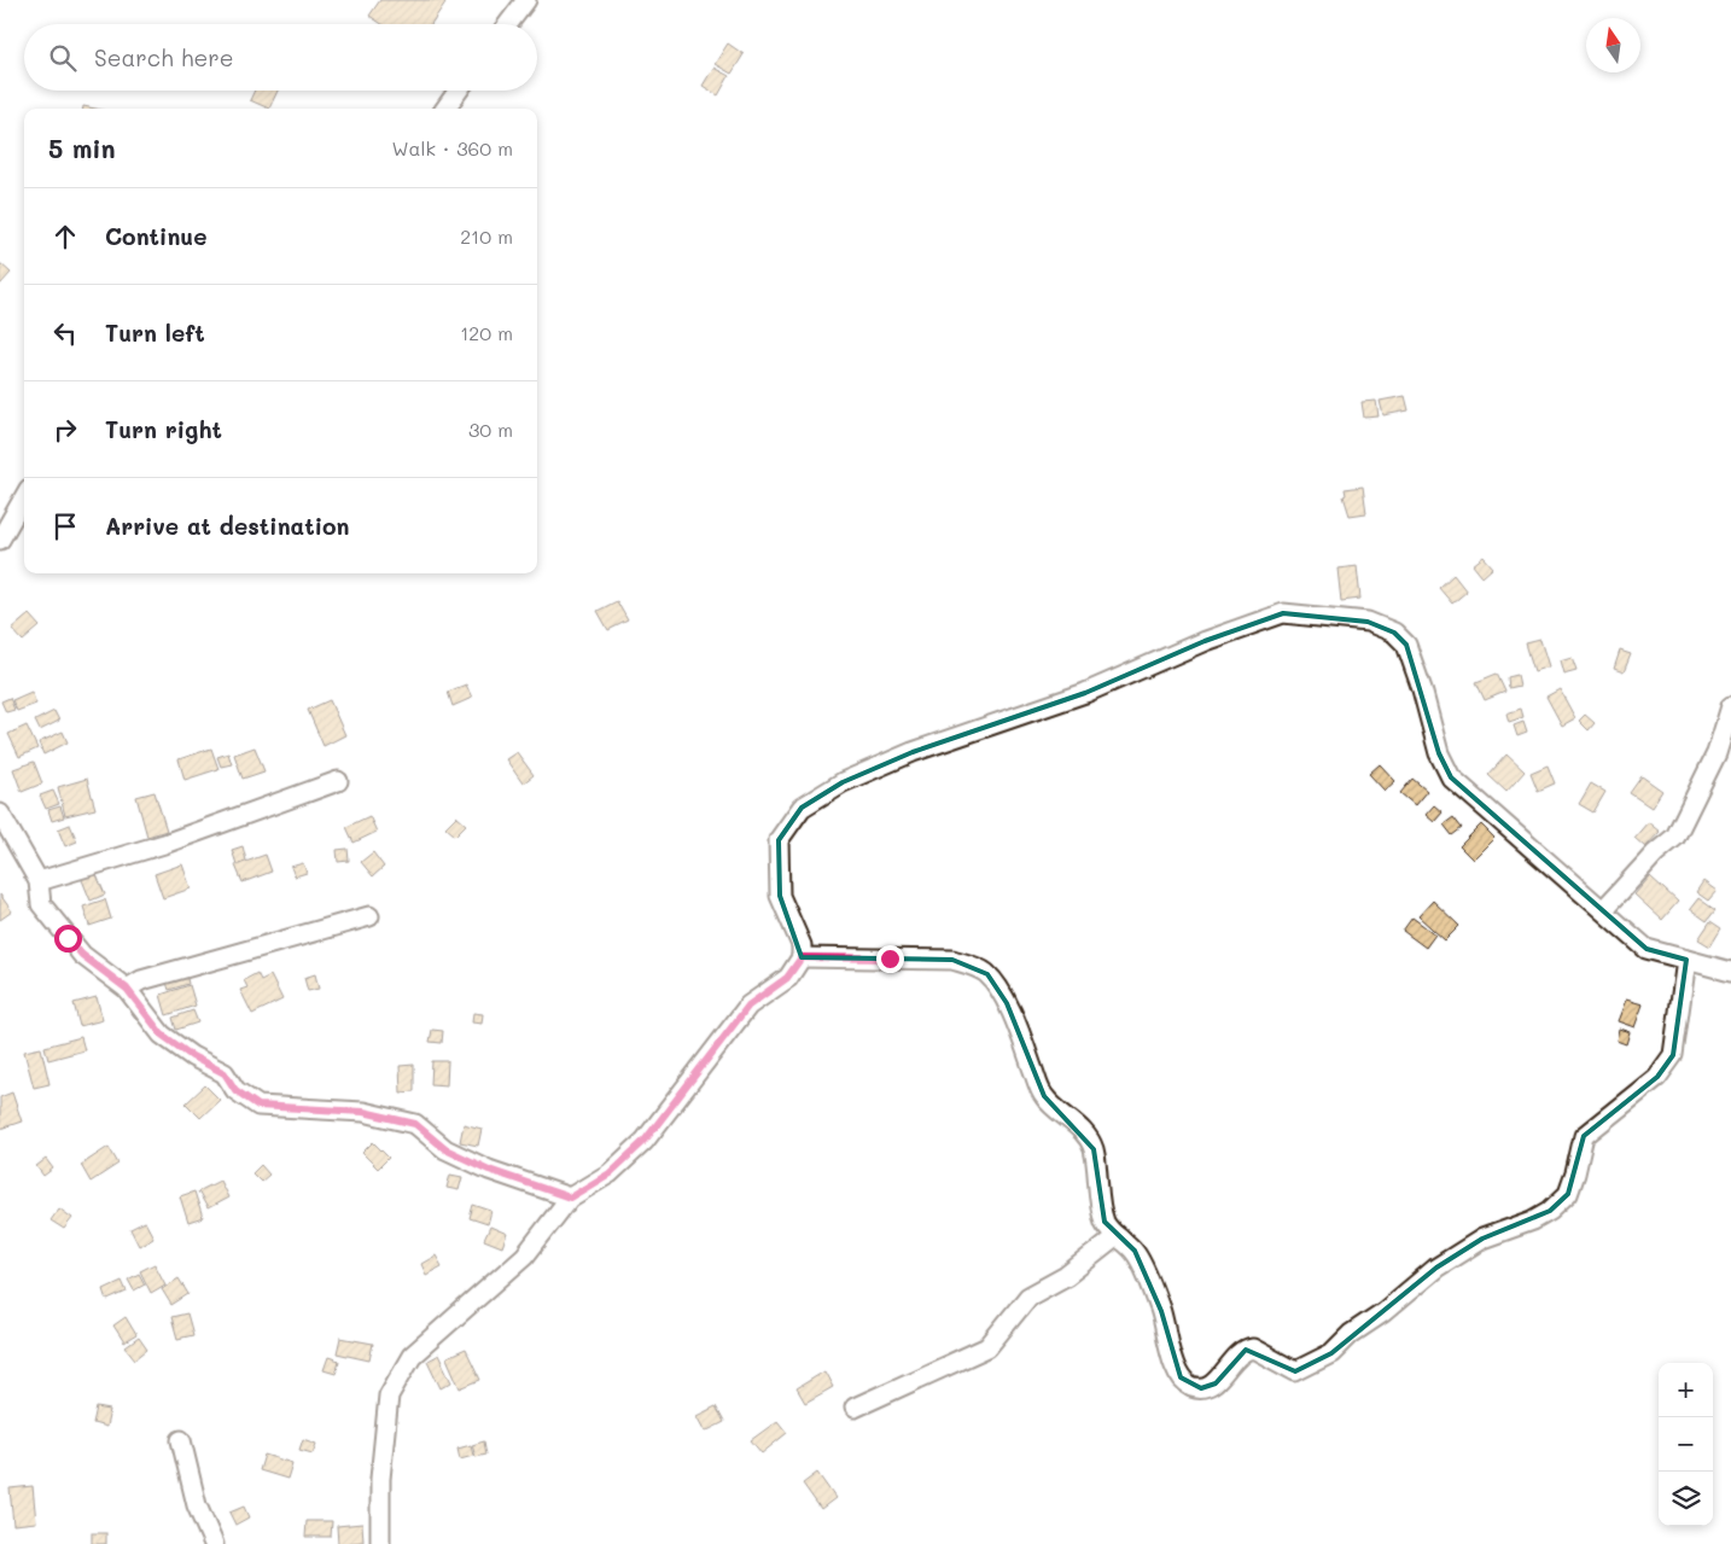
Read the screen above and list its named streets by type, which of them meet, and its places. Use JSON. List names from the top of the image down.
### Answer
{
  "north": "top",
  "page": {
    "search": "Search here",
    "heading": ["5 min", "Walk · 360 m"],
    "list": [
      ["Continue", "210 m"],
      ["Turn left", "120 m"],
      ["Turn right", "30 m"],
      "Arrive at destination"
    ],
    "map_buttons": ["+", "−"]
  }
}
